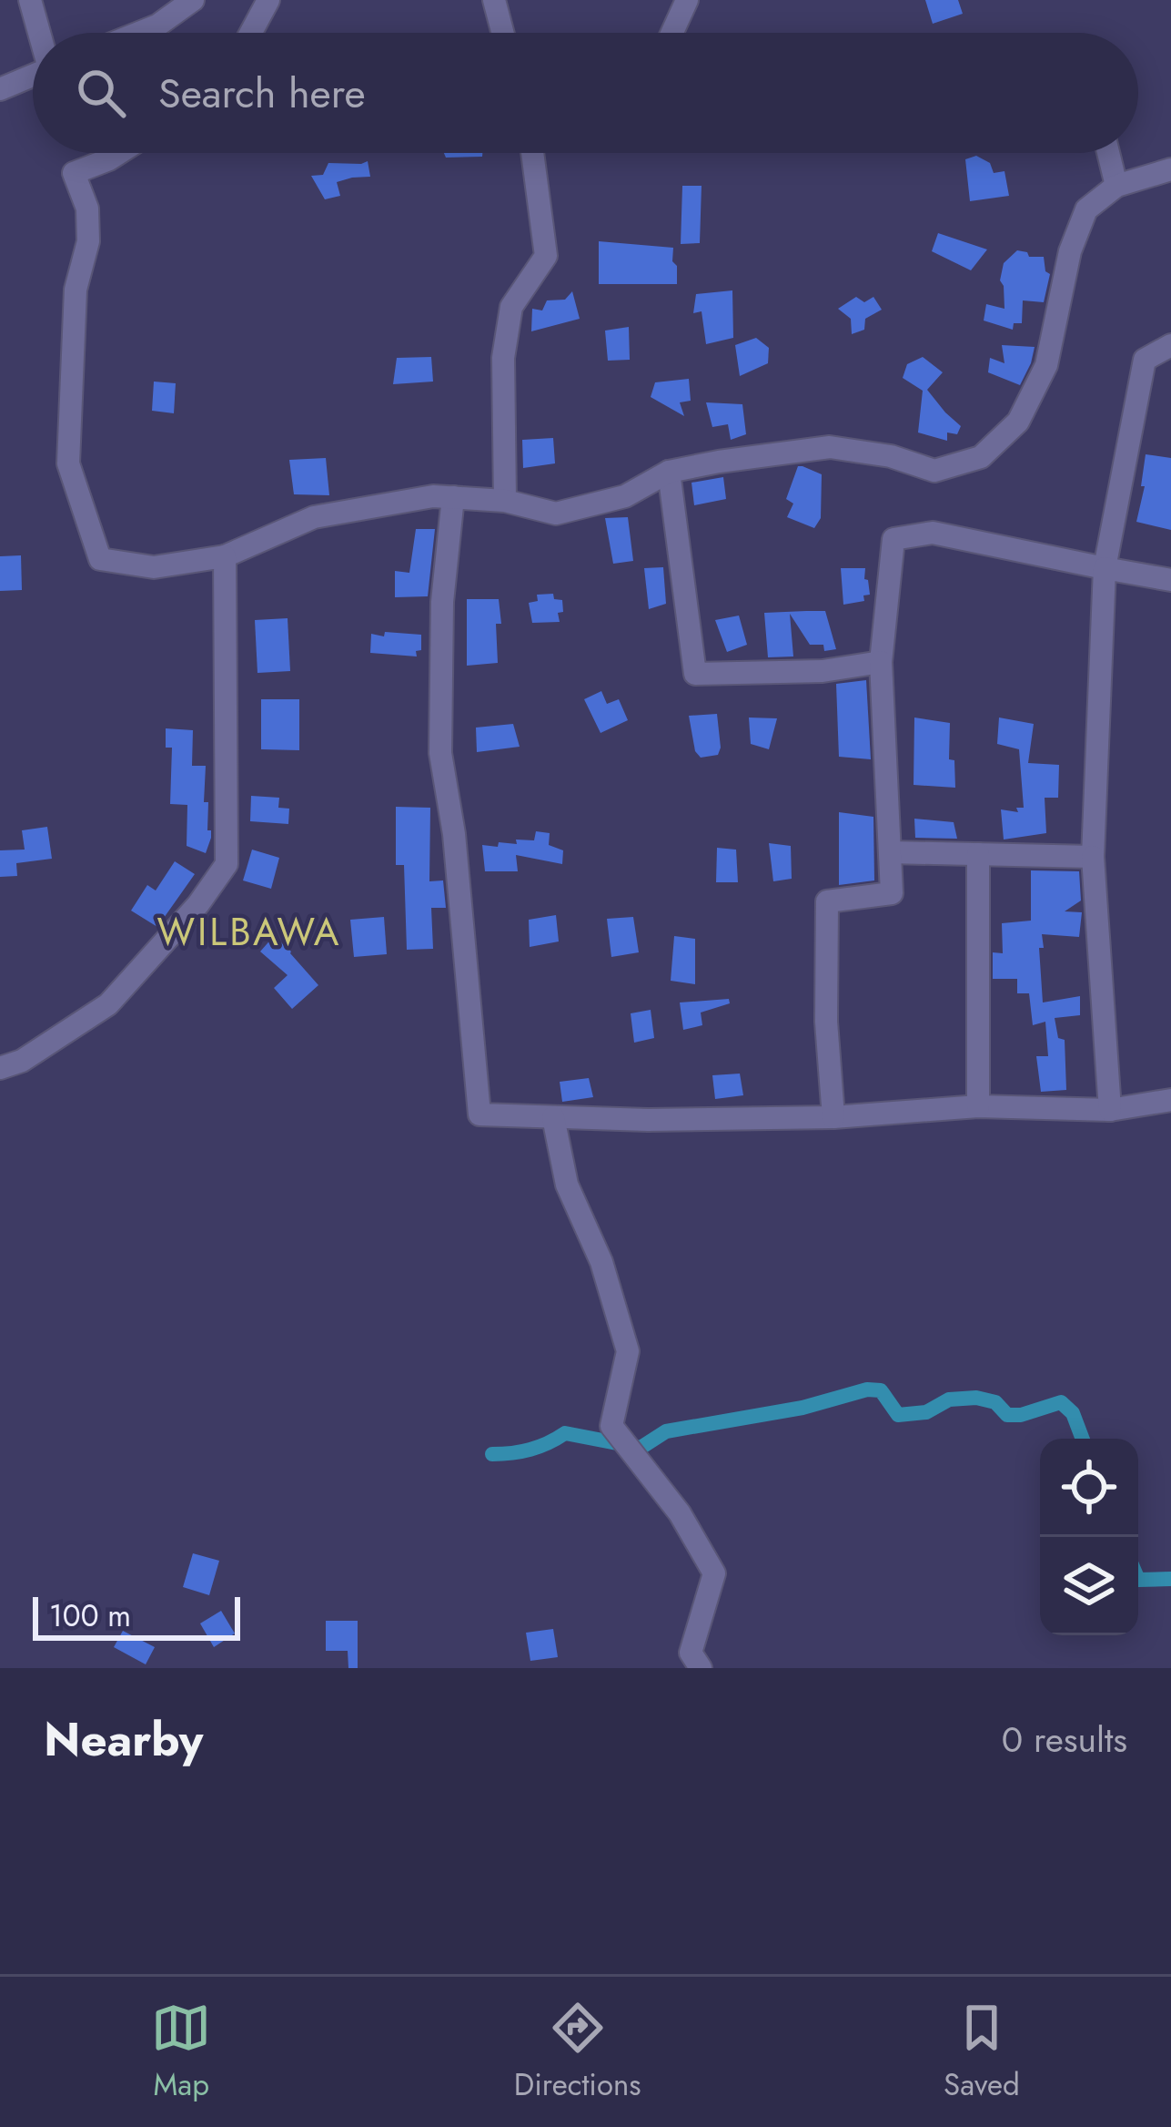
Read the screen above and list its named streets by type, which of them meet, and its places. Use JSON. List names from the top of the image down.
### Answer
{
  "districts": ["WILBAWA"],
  "scale_bar": "100 m",
  "page": {
    "search": "Search here",
    "scale": "100 m",
    "heading": ["Nearby", "0 results"],
    "nav": ["Map", "Directions", "Saved"]
  }
}
